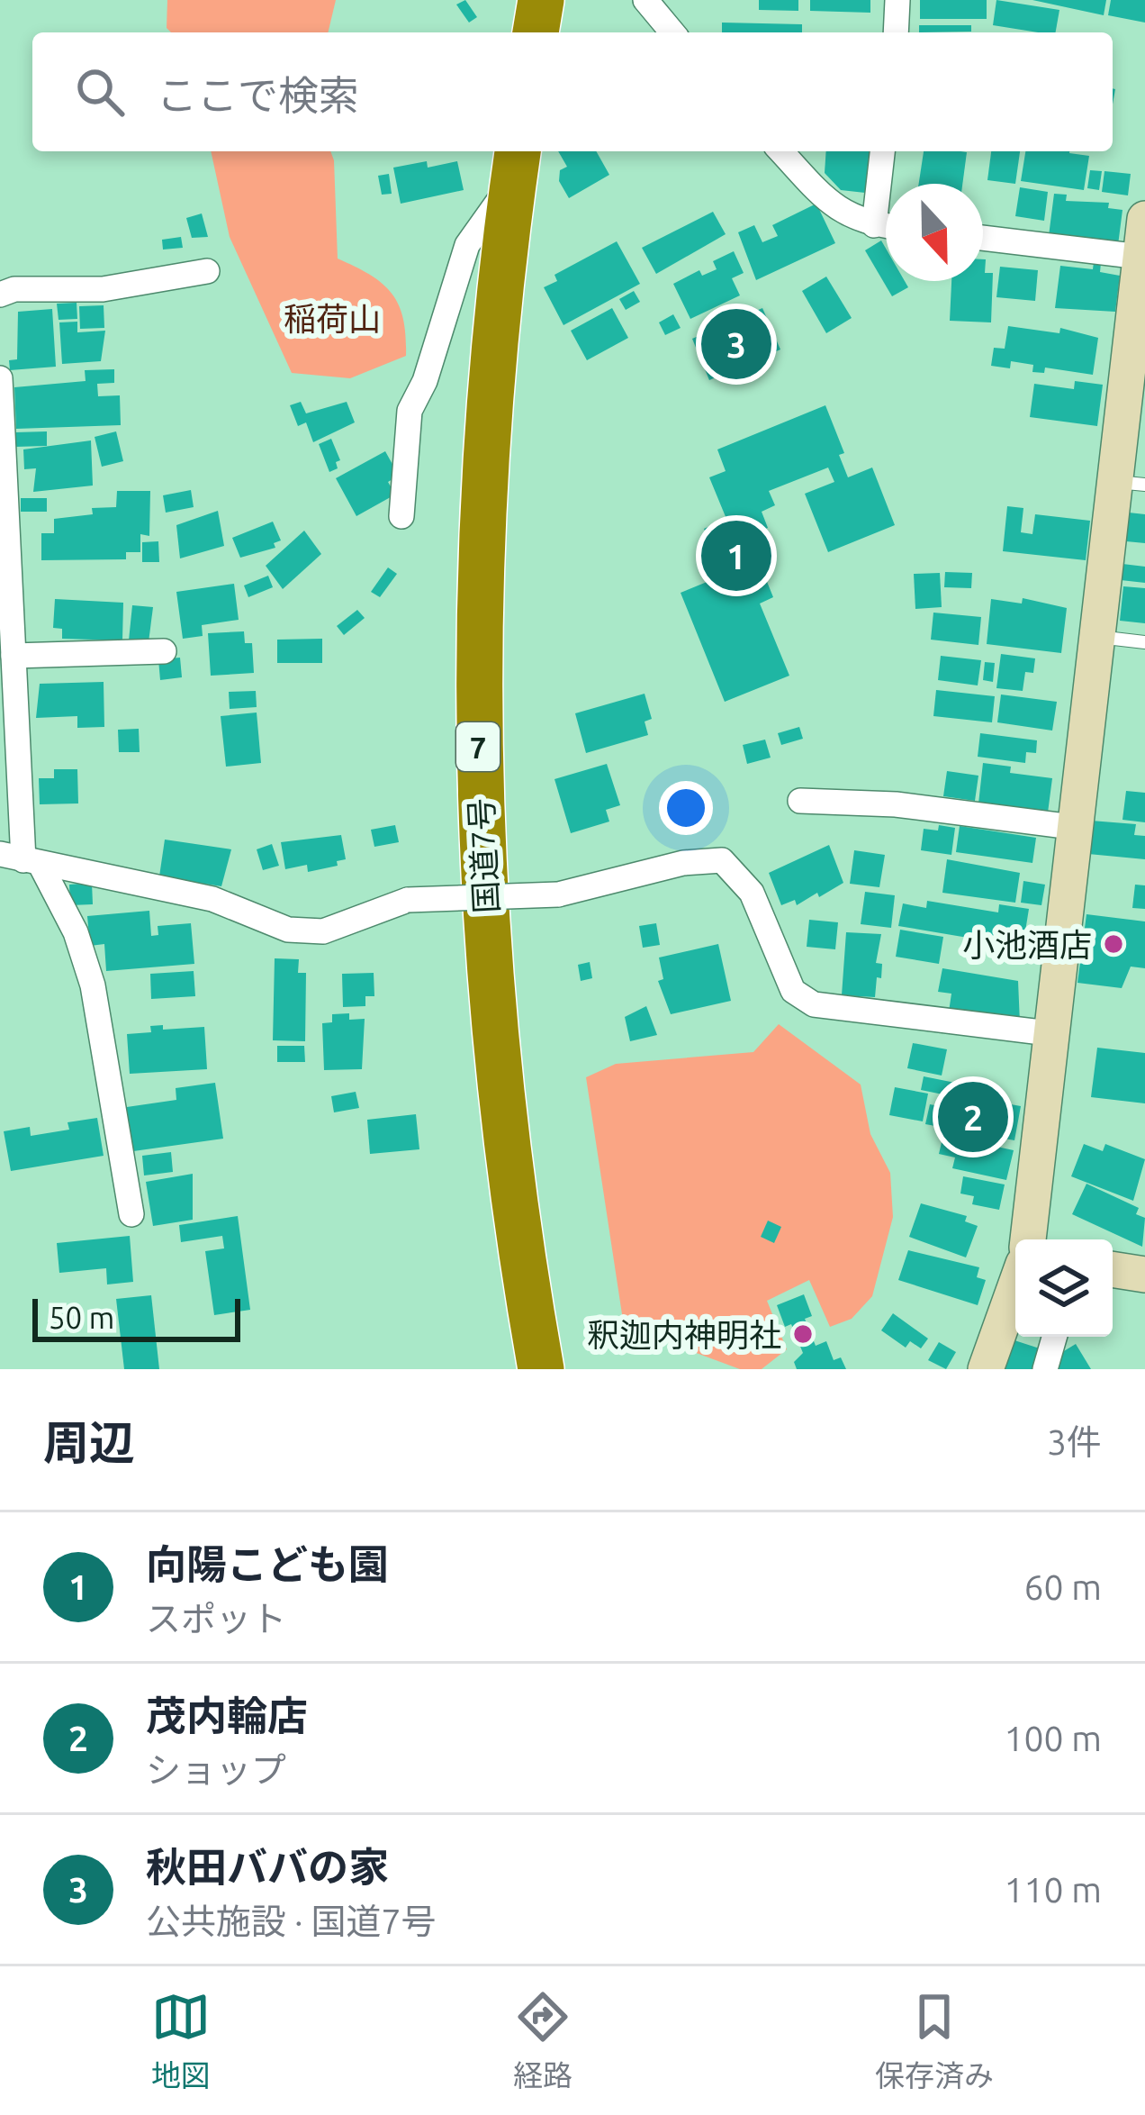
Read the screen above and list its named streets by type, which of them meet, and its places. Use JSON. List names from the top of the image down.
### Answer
{
  "streets": {
    "highway": ["7", "国道7号"]
  },
  "parks": ["稲荷山"],
  "places": ["小池酒店", "釈迦内神明社"],
  "scale_bar": "50 m",
  "north": "bottom",
  "page": {
    "search": "ここで検索",
    "pins": ["3", "1", "2"],
    "scale": "50 m",
    "heading": ["周辺", "3件"],
    "list": [
      {
        "mark": "1",
        "name": "向陽こども園",
        "note": "スポット",
        "value": "60 m"
      },
      {
        "mark": "2",
        "name": "茂内輪店",
        "note": "ショップ",
        "value": "100 m"
      },
      {
        "mark": "3",
        "name": "秋田ババの家",
        "note": "公共施設 · 国道7号",
        "value": "110 m"
      }
    ],
    "nav": ["地図", "経路", "保存済み"]
  }
}
